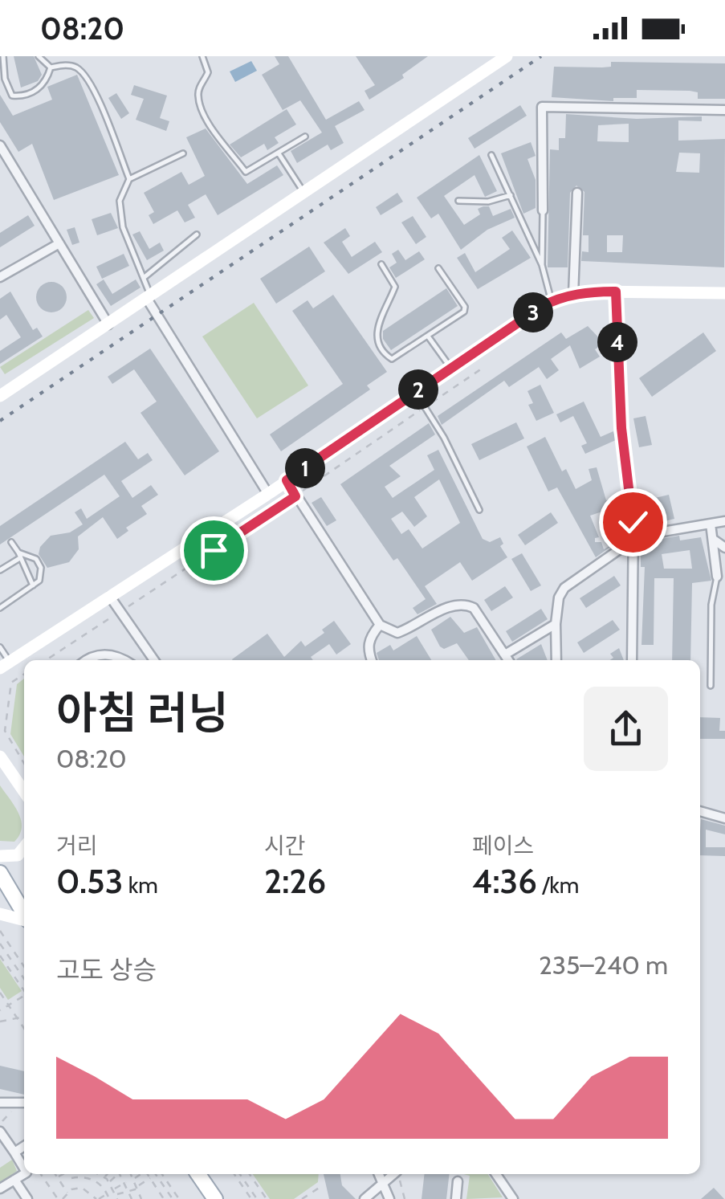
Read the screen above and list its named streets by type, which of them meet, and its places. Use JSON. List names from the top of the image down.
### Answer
{
  "page": {
    "status": "08:20",
    "pins": [
      "3",
      "4",
      "2",
      "1"
    ],
    "heading": ["아침 러닝", "08:20"],
    "stats": [
      ["거리", "0.53 km"],
      ["시간", "2:26"],
      ["페이스", "4:36 /km"]
    ],
    "chart": ["고도 상승", "235–240 m"]
  }
}
